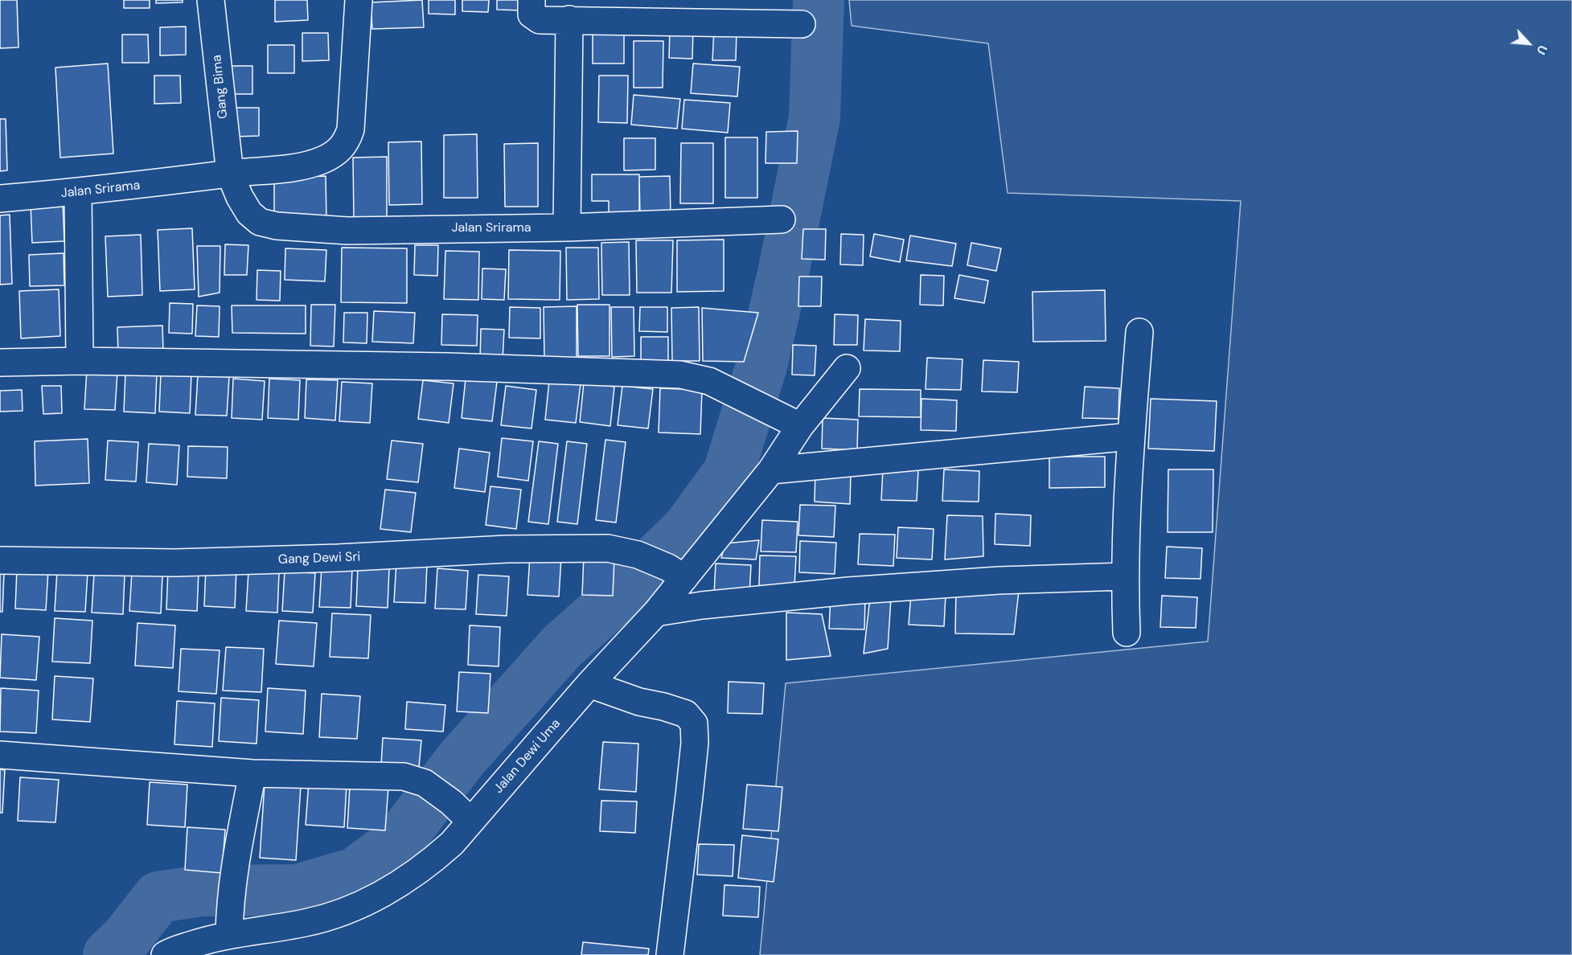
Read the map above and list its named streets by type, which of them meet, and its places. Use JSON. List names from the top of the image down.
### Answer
{
  "streets": {
    "street": [
      "Gang Bima",
      "Jalan Srirama",
      "Gang Dewi Sri",
      "Jalan Dewi Uma"
    ]
  },
  "crossings": [
    ["Gang Bima", "Jalan Srirama"],
    ["Gang Dewi Sri", "Jalan Dewi Uma"]
  ],
  "north": "bottom right"
}
